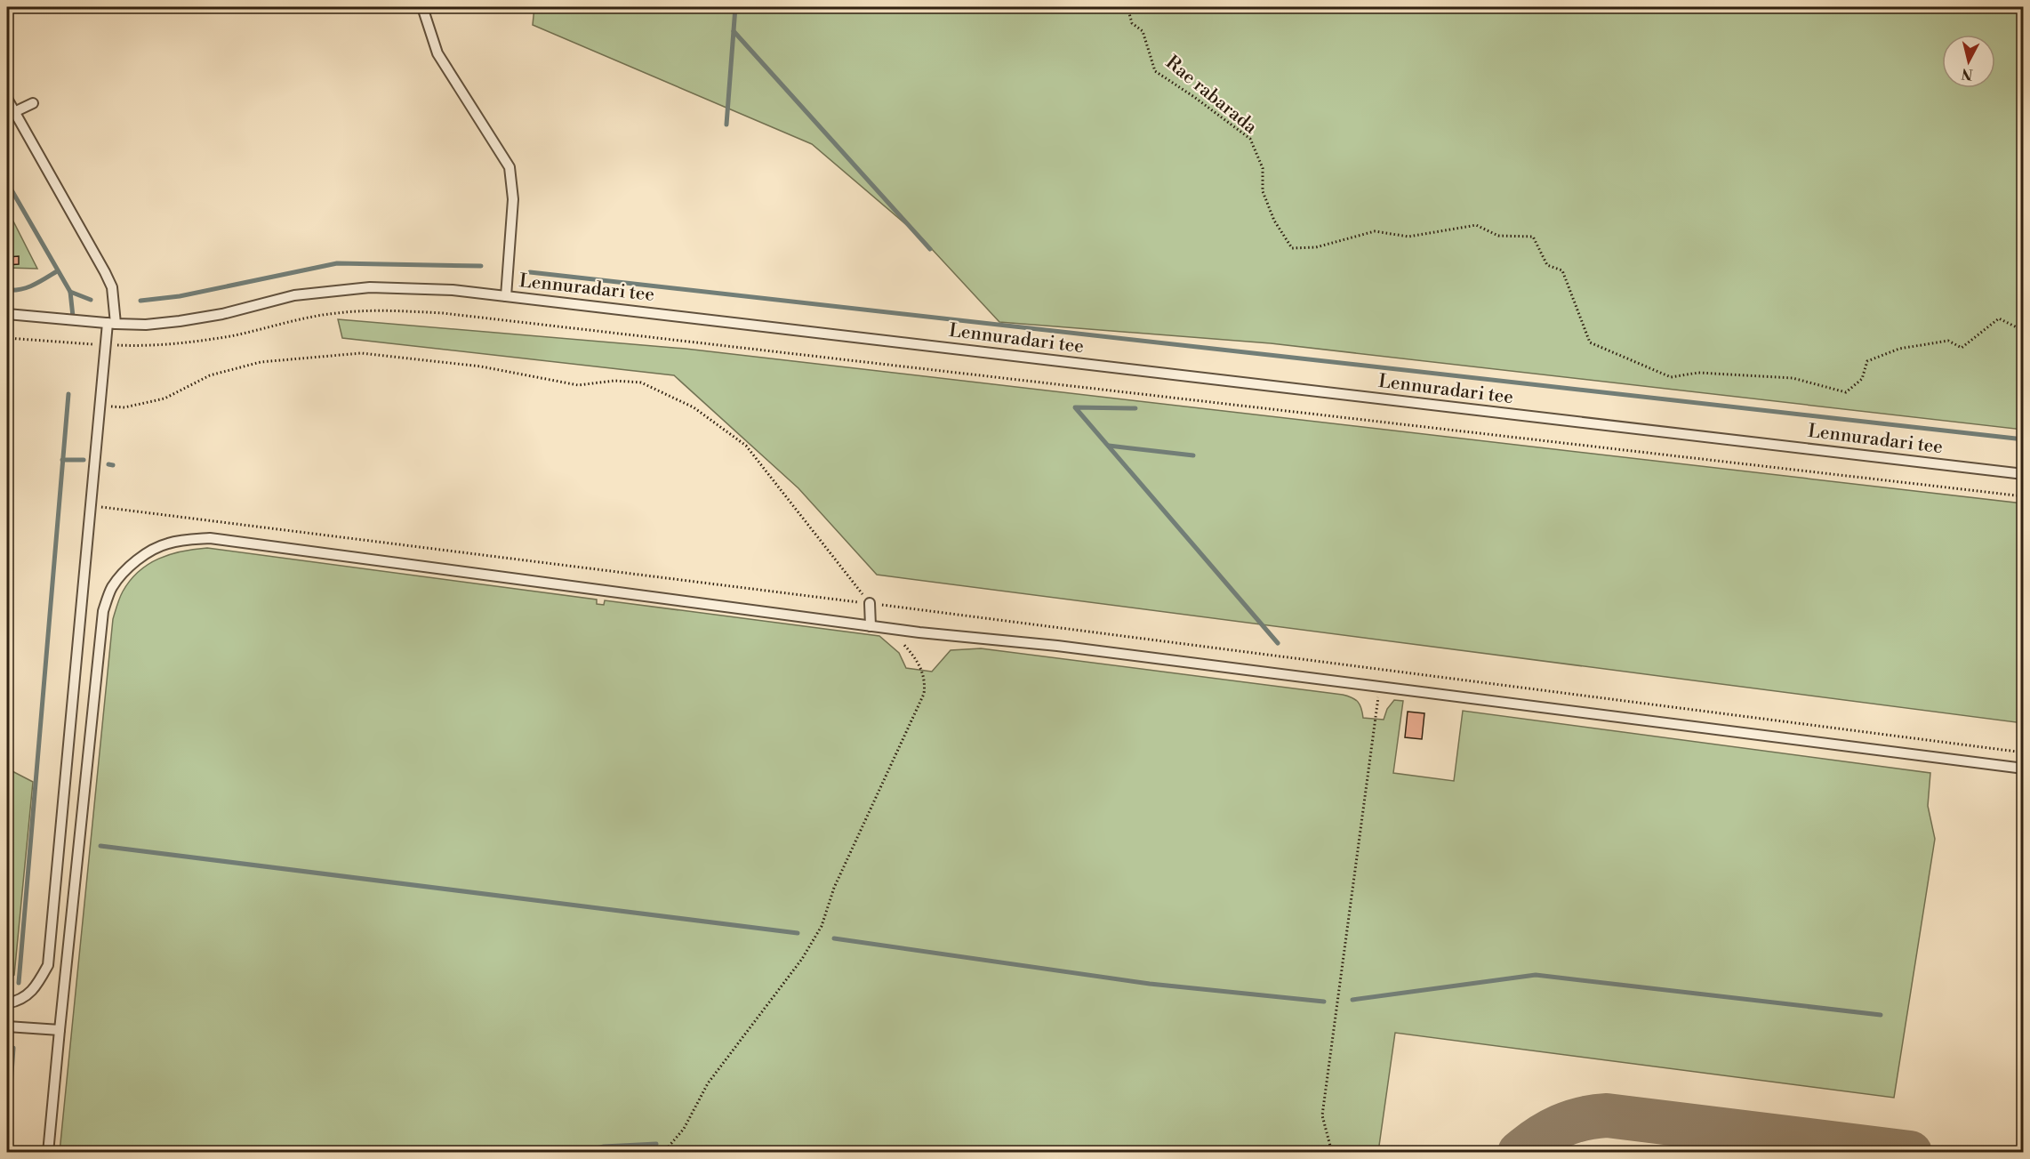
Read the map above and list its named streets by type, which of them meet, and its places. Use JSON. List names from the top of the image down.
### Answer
{
  "streets": {
    "lane": ["Lennuradari tee"],
    "path": ["Rae rabarada"]
  },
  "north": "bottom"
}
